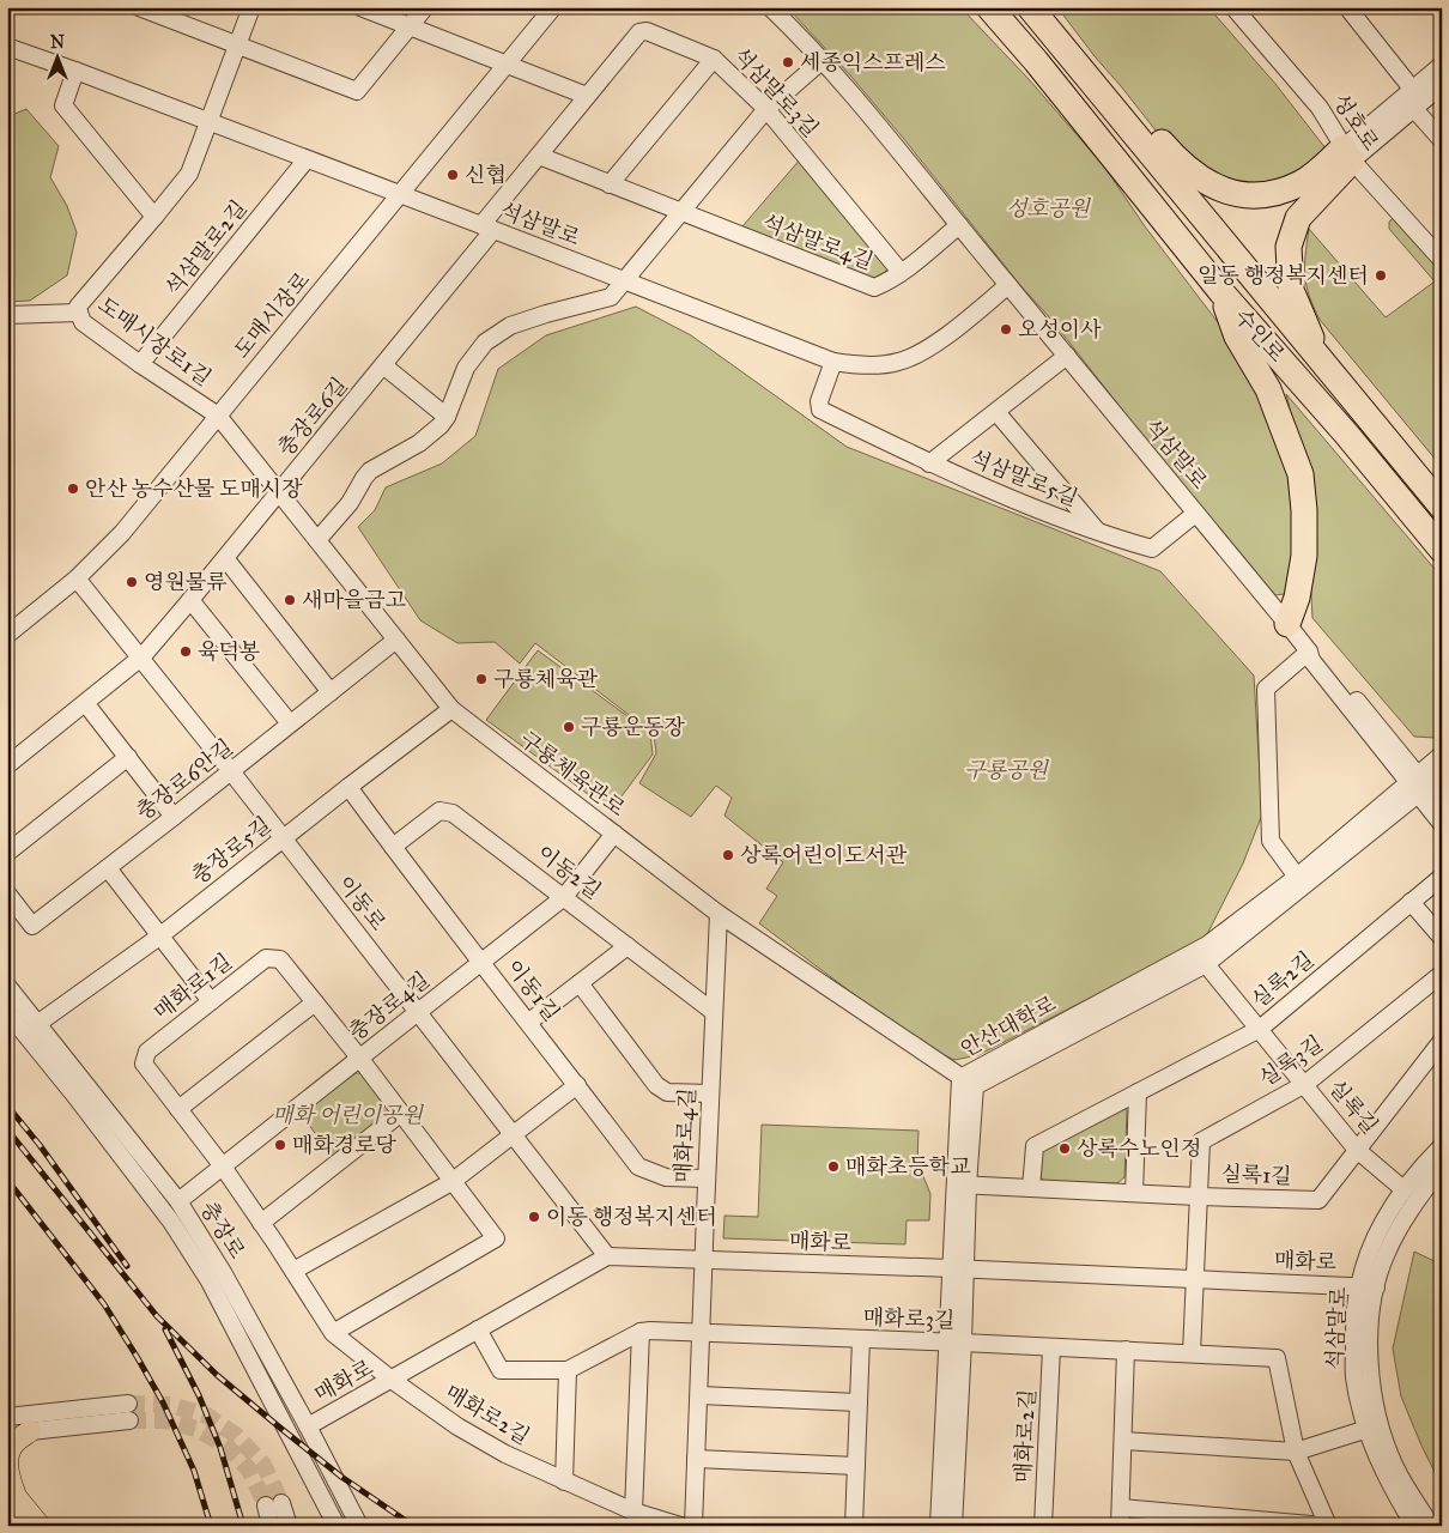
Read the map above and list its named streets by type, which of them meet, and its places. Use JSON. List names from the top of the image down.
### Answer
{
  "streets": {
    "highway": ["수인로"],
    "street": [
      "석삼말로3길",
      "성호로",
      "석삼말로",
      "석삼말로4길",
      "석삼말로2길",
      "도매시장로",
      "도매시장로1길",
      "충장로6길",
      "석삼말로5길",
      "구룡체육관로",
      "충장로6안길",
      "충장로5길",
      "이동2길",
      "이동로",
      "실록2길",
      "매화로1길",
      "이동1길",
      "충장로4길",
      "안산대학로",
      "실록3길",
      "실록길",
      "매화로4길",
      "실록1길",
      "충장로",
      "매화로",
      "매화로3길",
      "매화로2길"
    ]
  },
  "crossings": [
    ["석삼말로3길", "석삼말로"],
    ["석삼말로3길", "석삼말로4길"],
    ["석삼말로3길", "충장로6길"],
    ["석삼말로", "석삼말로4길"],
    ["석삼말로", "석삼말로2길"],
    ["석삼말로", "도매시장로"],
    ["석삼말로", "도매시장로1길"],
    ["석삼말로", "충장로6길"],
    ["석삼말로", "석삼말로5길"],
    ["석삼말로", "안산대학로"],
    ["석삼말로", "실록길"],
    ["석삼말로", "매화로"],
    ["석삼말로2길", "도매시장로1길"],
    ["도매시장로", "도매시장로1길"],
    ["도매시장로", "구룡체육관로"],
    ["도매시장로", "이동로"],
    ["도매시장로1길", "구룡체육관로"],
    ["충장로6길", "구룡체육관로"],
    ["충장로6길", "이동로"],
    ["구룡체육관로", "충장로6안길"],
    ["구룡체육관로", "충장로5길"],
    ["구룡체육관로", "충장로4길"],
    ["구룡체육관로", "안산대학로"],
    ["구룡체육관로", "매화로4길"],
    ["충장로6안길", "이동로"],
    ["충장로5길", "이동로"],
    ["충장로5길", "이동1길"],
    ["충장로5길", "충장로"],
    ["이동2길", "이동1길"],
    ["이동2길", "충장로4길"],
    ["이동2길", "매화로4길"],
    ["이동로", "충장로4길"],
    ["이동로", "매화로"],
    ["실록2길", "실록길"],
    ["실록2길", "실록1길"],
    ["매화로1길", "충장로4길"],
    ["매화로1길", "매화로"],
    ["매화로1길", "매화로2길"],
    ["이동1길", "충장로4길"],
    ["이동1길", "매화로4길"],
    ["충장로4길", "충장로"],
    ["안산대학로", "실록길"],
    ["안산대학로", "실록1길"],
    ["안산대학로", "매화로"],
    ["안산대학로", "매화로3길"],
    ["실록3길", "실록길"],
    ["실록3길", "실록1길"],
    ["실록길", "실록1길"],
    ["매화로4길", "매화로"],
    ["매화로4길", "매화로3길"],
    ["충장로", "매화로"],
    ["매화로", "매화로3길"],
    ["매화로", "매화로2길"],
    ["매화로3길", "매화로2길"]
  ],
  "parks": ["성호공원", "구룡공원", "매화 어린이공원"],
  "places": [
    "세종익스프레스",
    "신협",
    "일동 행정복지센터",
    "오성이사",
    "안산 농수산물 도매시장",
    "영원물류",
    "새마을금고",
    "육덕봉",
    "구룡체육관",
    "구룡운동장",
    "상록어린이도서관",
    "매화경로당",
    "상록수노인정",
    "매화초등학교",
    "이동 행정복지센터"
  ],
  "north": "top"
}
